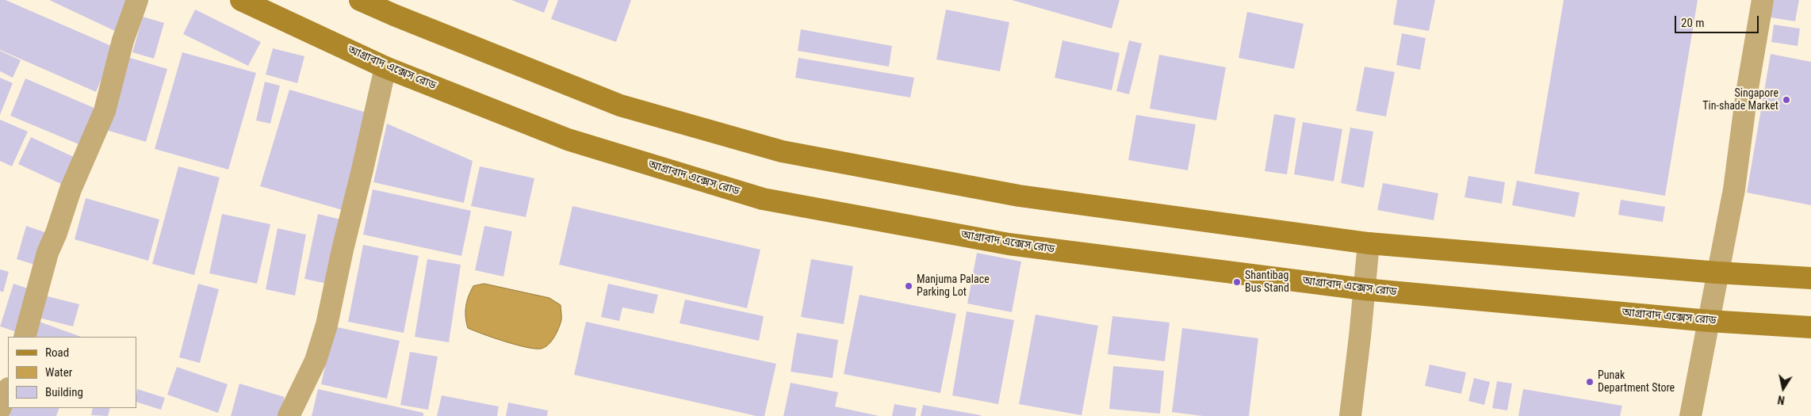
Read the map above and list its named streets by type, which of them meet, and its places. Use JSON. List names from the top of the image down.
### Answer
{
  "streets": {
    "main road": ["আগ্রাবাদ এক্সেস রোড"]
  },
  "places": [
    "Singapore Tin-shade Market",
    "Shantibag Bus Stand",
    "Manjuma Palace Parking Lot",
    "Punak Department Store"
  ],
  "legend": ["Road", "Water", "Building"],
  "scale_bar": "20 m",
  "north": "bottom"
}
